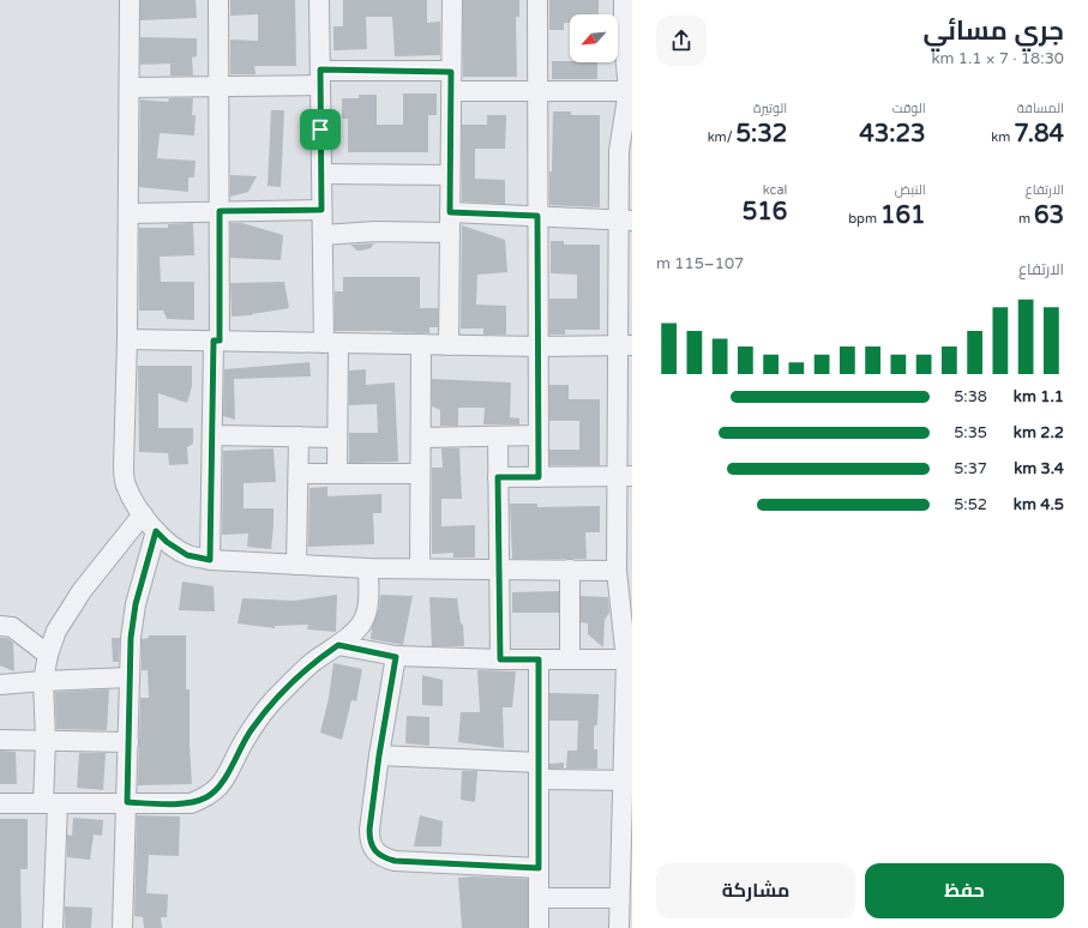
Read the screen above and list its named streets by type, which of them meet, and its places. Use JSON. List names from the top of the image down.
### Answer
{
  "north": "bottom left",
  "page": {
    "heading": ["جري مسائي", "18:30 · 7 × 1.1 km"],
    "stats": [
      ["المسافة", "7.84 km"],
      ["الوقت", "43:23"],
      ["الوتيرة", "5:32 /km"],
      ["الارتفاع", "63 m"],
      ["النبض", "161 bpm"],
      ["kcal", "516"]
    ],
    "chart": ["الارتفاع", "107–115 m"],
    "list": [
      {
        "name": "1.1 km",
        "note": "5:38"
      },
      {
        "name": "2.2 km",
        "note": "5:35"
      },
      {
        "name": "3.4 km",
        "note": "5:37"
      },
      {
        "name": "4.5 km",
        "note": "5:52"
      }
    ],
    "buttons": ["حفظ", "مشاركة"]
  }
}
